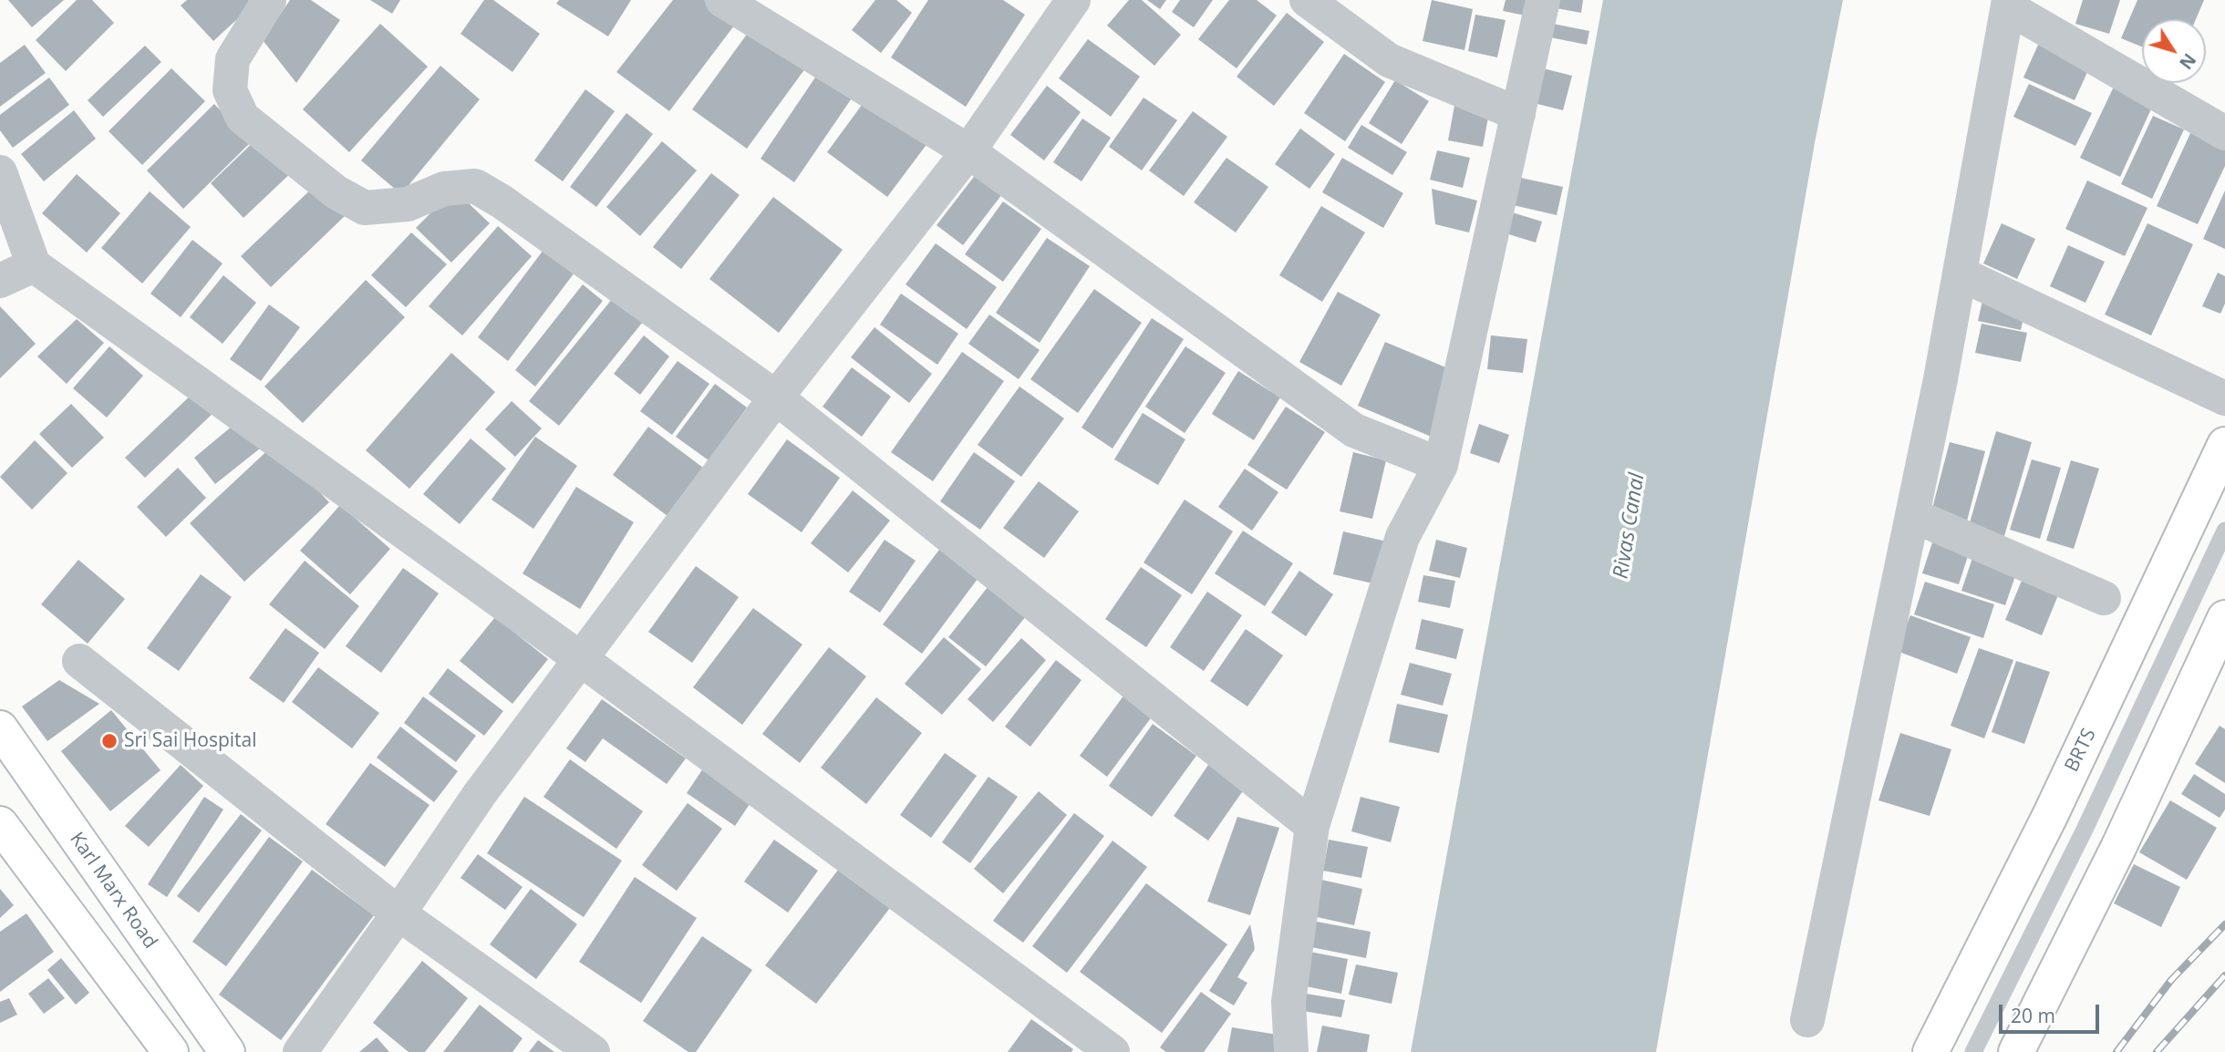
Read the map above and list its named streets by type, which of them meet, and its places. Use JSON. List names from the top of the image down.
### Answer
{
  "streets": {
    "main road": ["BRTS", "Karl Marx Road"]
  },
  "water": ["Rivas Canal"],
  "places": ["Sri Sai Hospital"],
  "scale_bar": "20 m",
  "north": "bottom right"
}
